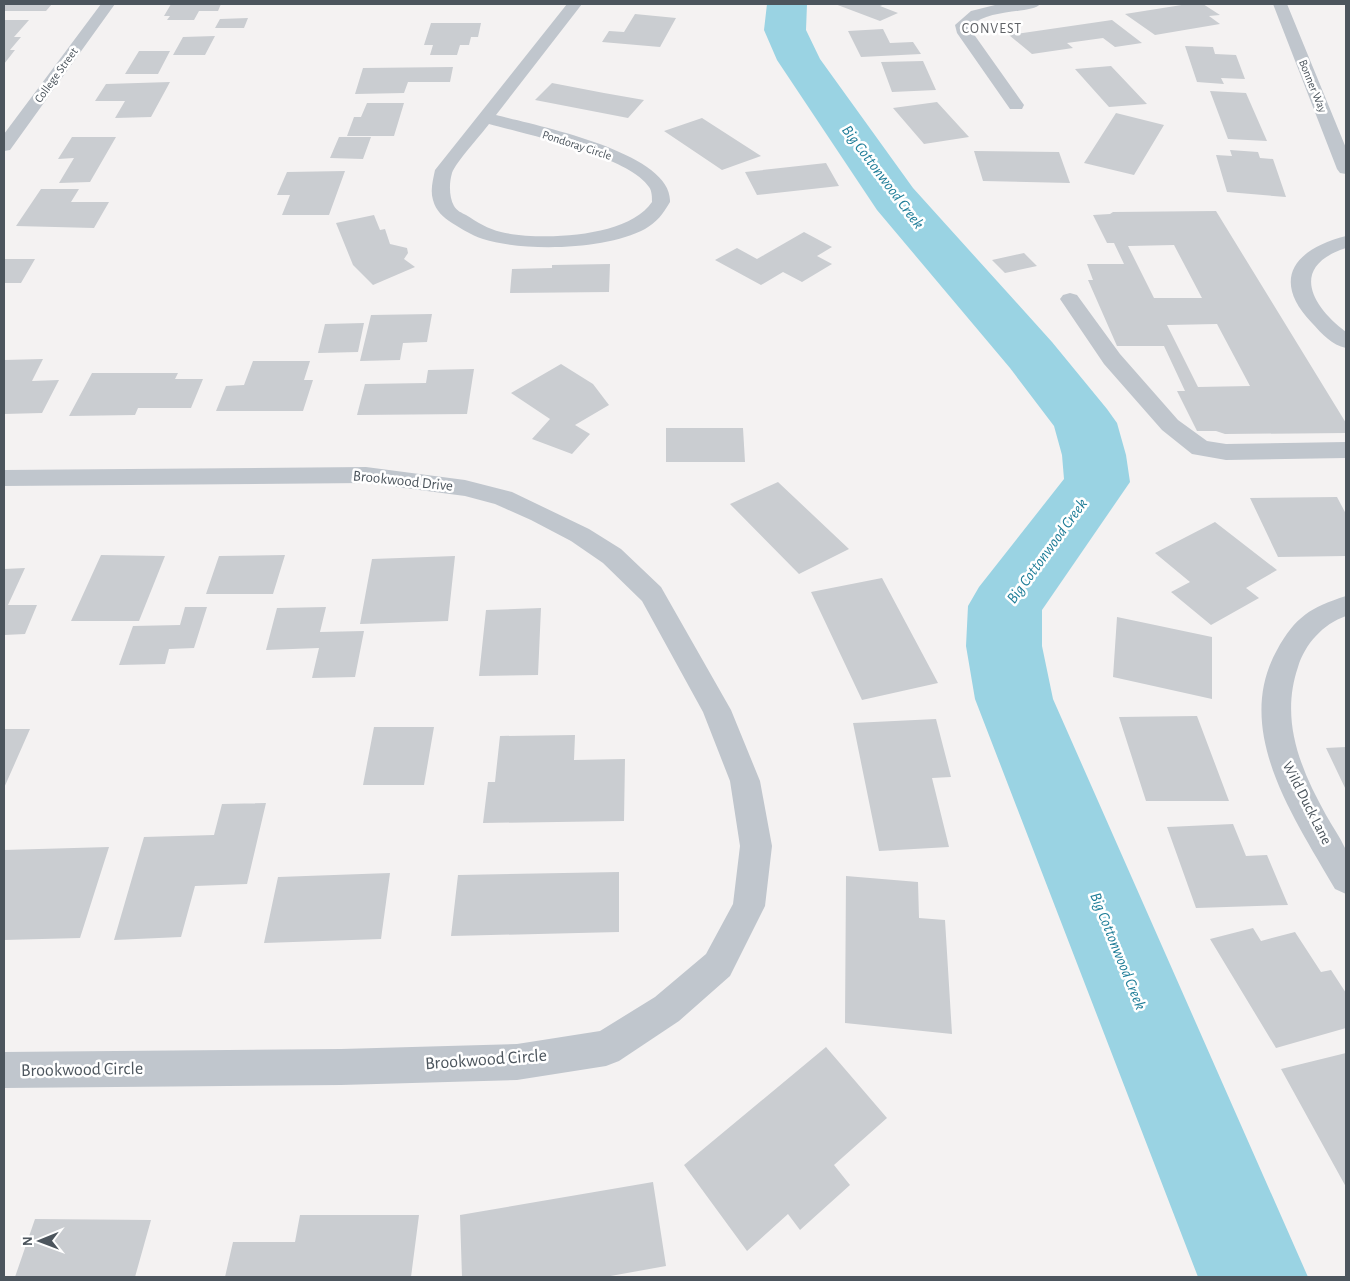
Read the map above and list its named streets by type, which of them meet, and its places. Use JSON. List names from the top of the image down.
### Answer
{
  "streets": {
    "street": [
      "College Street",
      "Bonner Way",
      "Pondoray Circle",
      "Brookwood Drive",
      "Wild Duck Lane",
      "Brookwood Circle"
    ]
  },
  "crossings": [
    ["Brookwood Drive", "Brookwood Circle"]
  ],
  "districts": ["CONVEST"],
  "water": ["Big Cottonwood Creek"],
  "north": "left"
}
